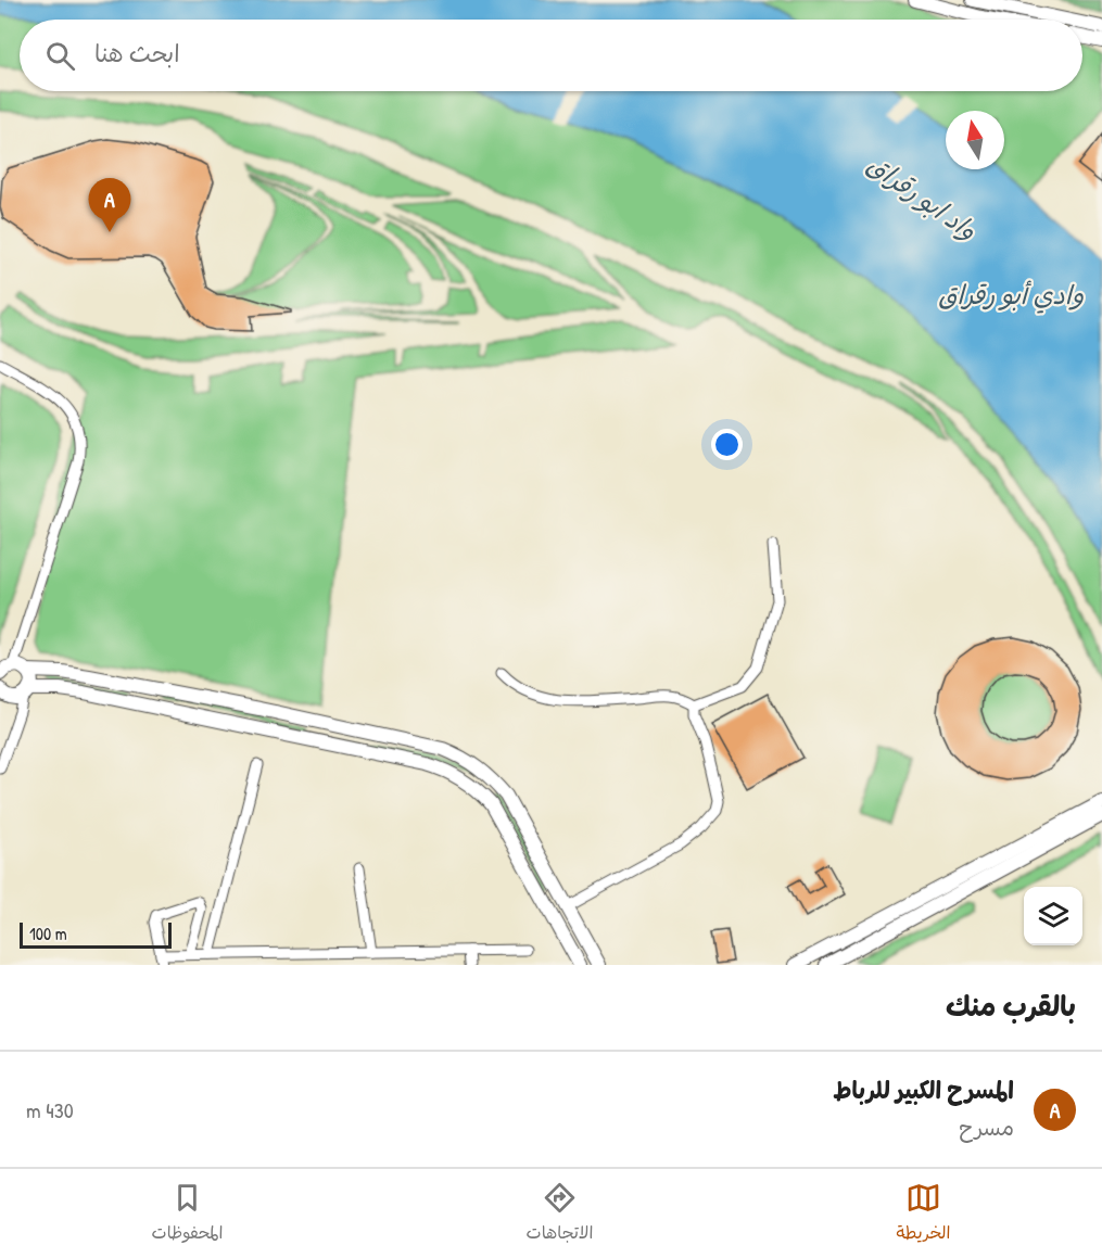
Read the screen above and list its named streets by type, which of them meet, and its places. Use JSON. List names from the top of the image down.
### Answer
{
  "water": ["واد ابو رقراق", "وادي أبو رقراق"],
  "scale_bar": "100 m",
  "north": "top",
  "page": {
    "search": "ابحث هنا",
    "pins": "A",
    "scale": "100 m",
    "heading": "بالقرب منك",
    "list": [
      {
        "mark": "A",
        "name": "المسرح الكبير للرباط",
        "note": "مسرح",
        "value": "430 m"
      }
    ],
    "nav": ["الخريطة", "الاتجاهات", "المحفوظات"]
  }
}
